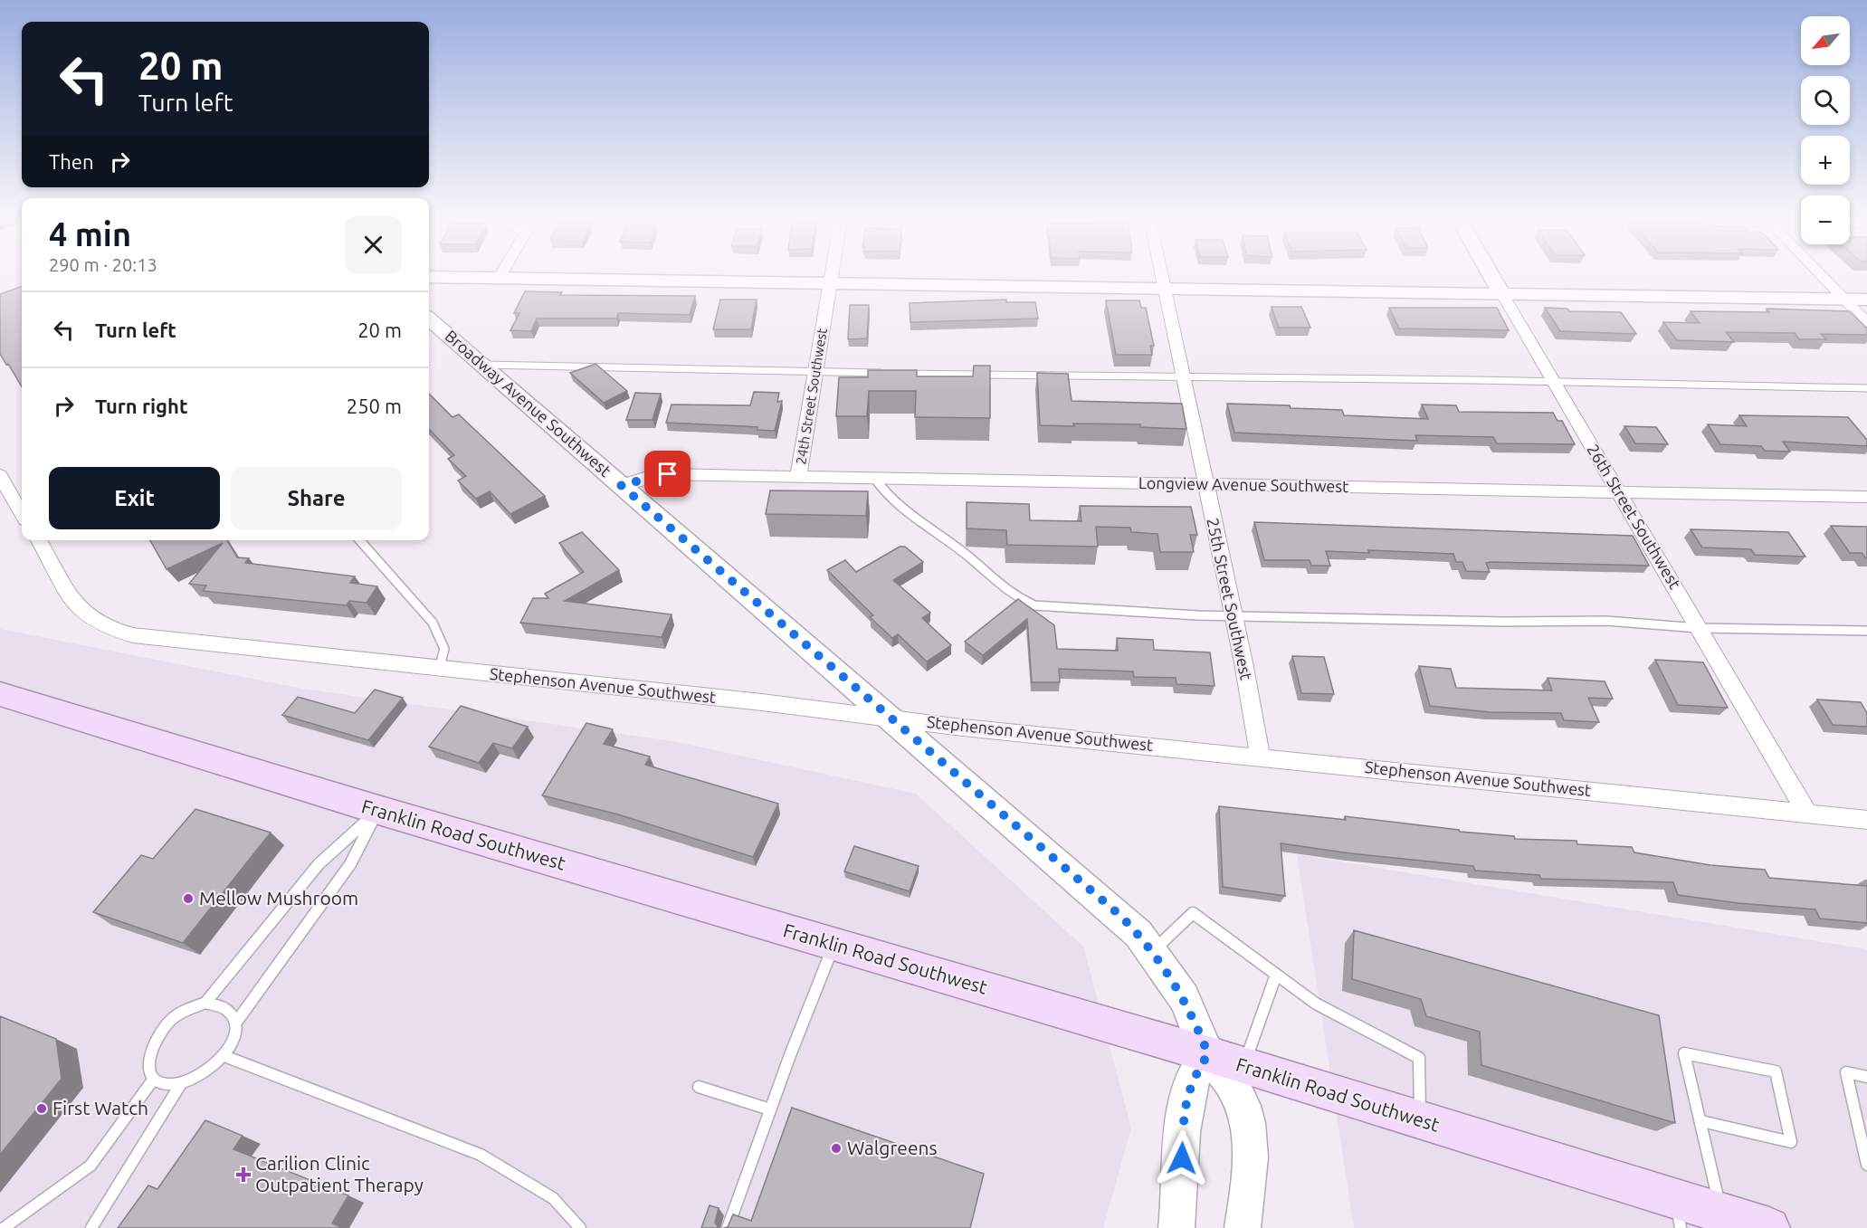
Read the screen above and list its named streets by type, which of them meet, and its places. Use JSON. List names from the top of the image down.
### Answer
{
  "streets": {
    "main road": ["Franklin Road Southwest"],
    "street": [
      "24th Street Southwest",
      "Broadway Avenue Southwest",
      "Longview Avenue Southwest",
      "26th Street Southwest",
      "25th Street Southwest",
      "Stephenson Avenue Southwest"
    ]
  },
  "crossings": [
    ["24th Street Southwest", "Longview Avenue Southwest"],
    ["Broadway Avenue Southwest", "Longview Avenue Southwest"],
    ["Broadway Avenue Southwest", "Stephenson Avenue Southwest"],
    ["Broadway Avenue Southwest", "Franklin Road Southwest"],
    ["Longview Avenue Southwest", "26th Street Southwest"],
    ["Longview Avenue Southwest", "25th Street Southwest"],
    ["26th Street Southwest", "Stephenson Avenue Southwest"],
    ["25th Street Southwest", "Stephenson Avenue Southwest"]
  ],
  "places": {
    "other": ["Mellow Mushroom", "First Watch", "Walgreens"],
    "health": ["Carilion Clinic Outpatient Therapy"]
  },
  "north": "bottom left",
  "page": {
    "map_buttons": ["+", "−"],
    "turn": ["20 m", "Turn left"],
    "then": "Then",
    "heading": ["4 min", "290 m · 20:13"],
    "list": [
      {
        "name": "Turn left",
        "value": "20 m"
      },
      {
        "name": "Turn right",
        "value": "250 m"
      }
    ],
    "buttons": ["Exit", "Share"]
  }
}
